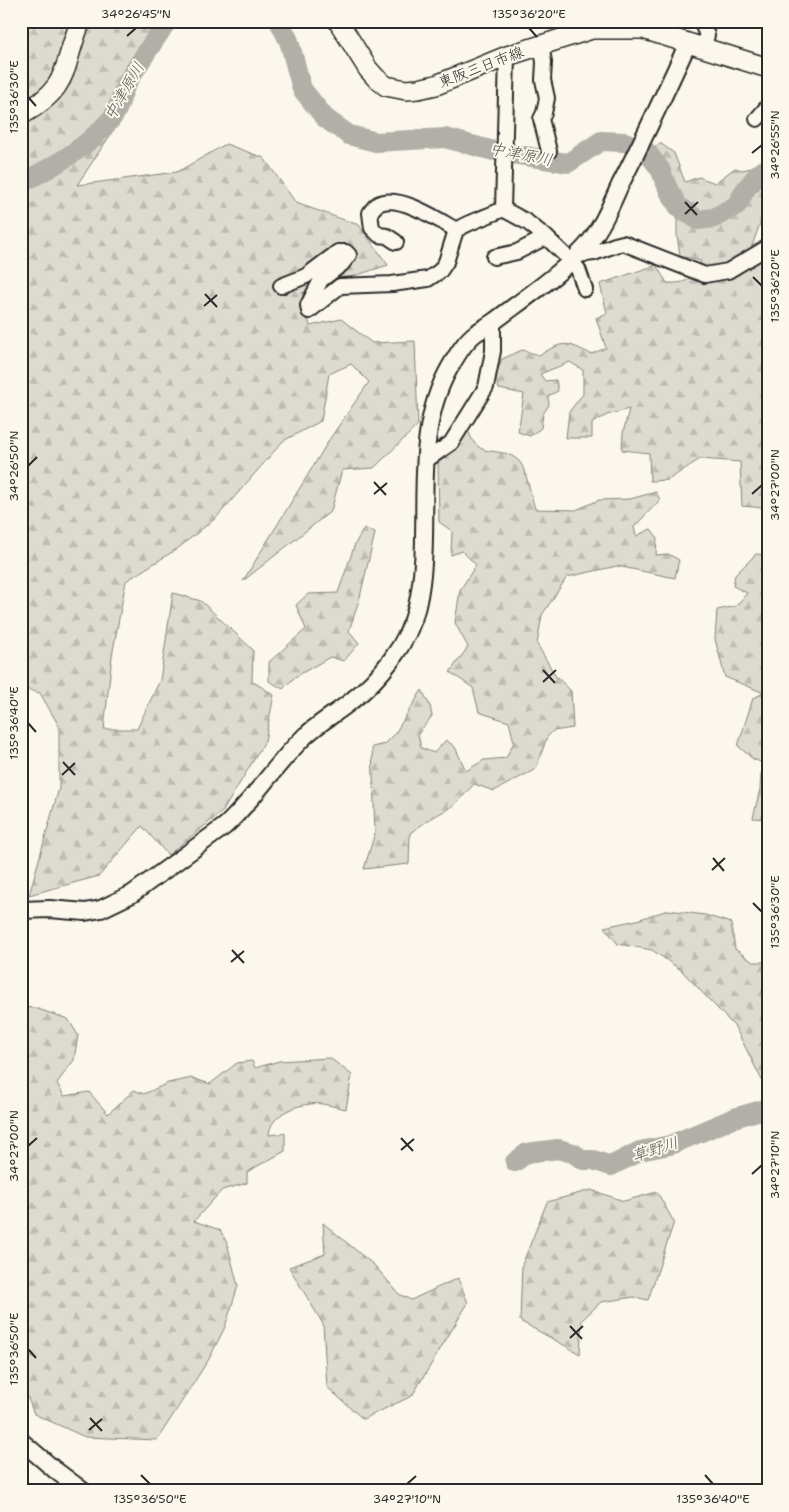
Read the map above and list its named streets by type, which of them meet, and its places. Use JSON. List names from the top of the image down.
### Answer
{
  "streets": {
    "main road": ["東阪三日市線"]
  },
  "water": ["中津原川", "草野川"],
  "coordinates": [
    "34°26'45\"N",
    "135°36'20\"E",
    "135°36'30\"E",
    "34°26'55\"N",
    "34°26'50\"N",
    "34°27'00\"N",
    "135°36'40\"E",
    "34°27'10\"N",
    "135°36'50\"E"
  ]
}
